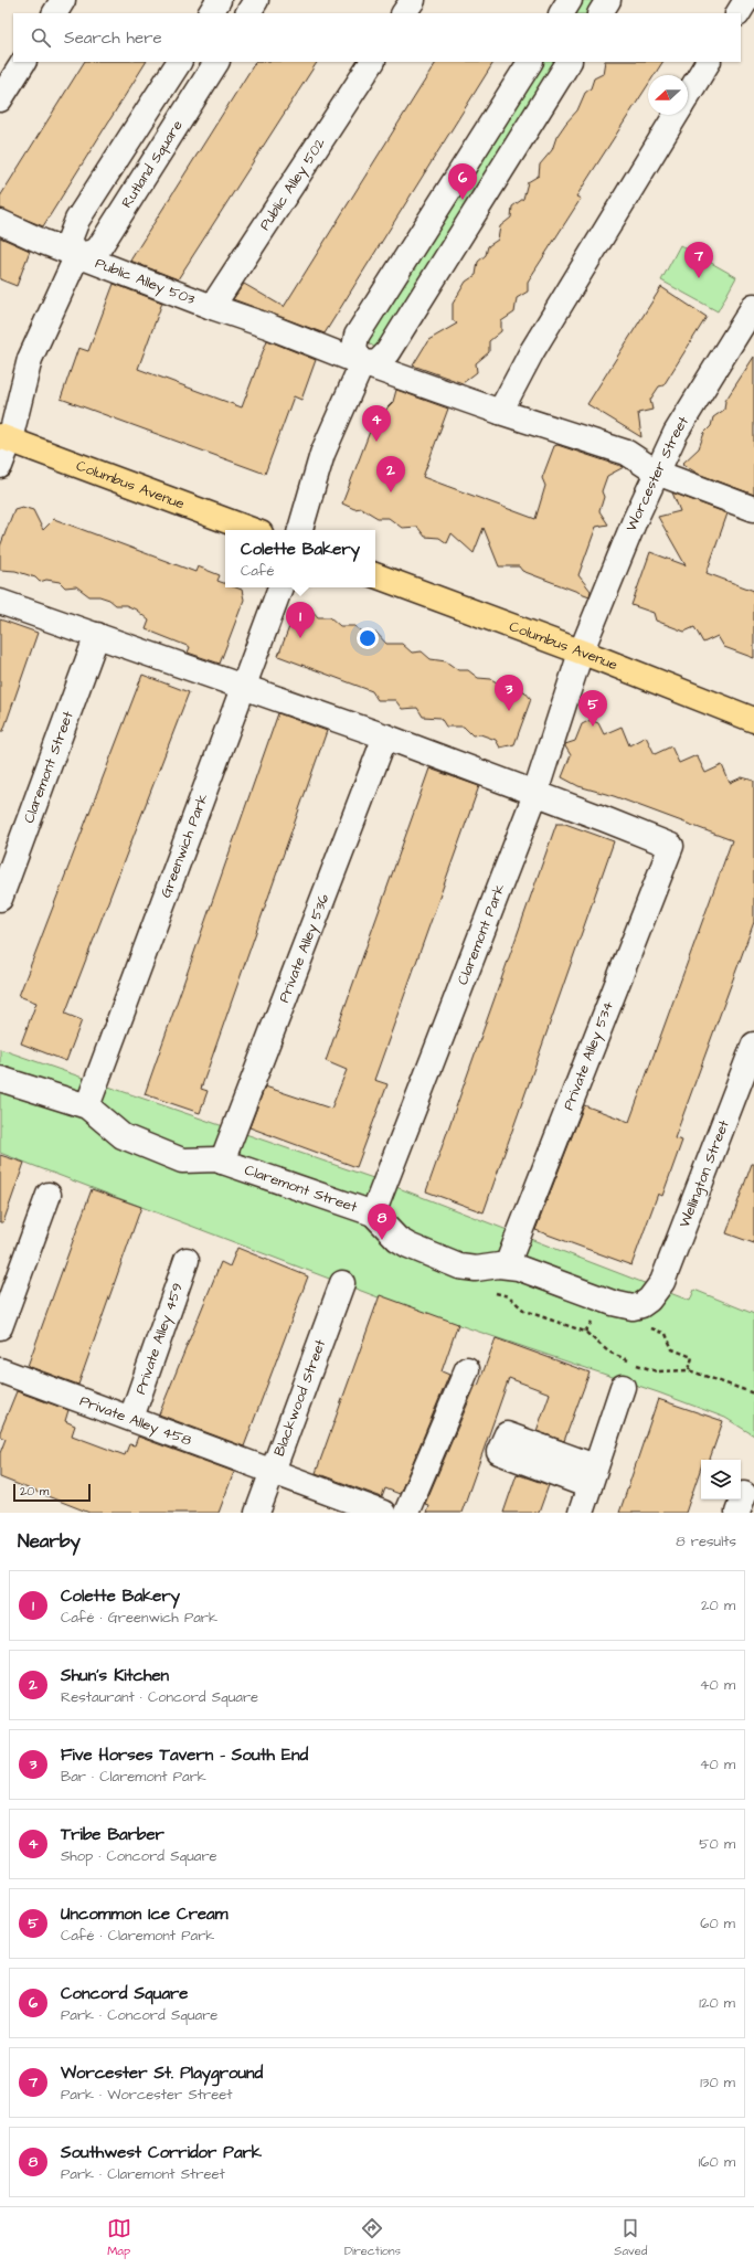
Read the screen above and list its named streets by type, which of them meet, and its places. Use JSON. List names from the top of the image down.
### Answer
{
  "streets": {
    "main road": ["Columbus Avenue"],
    "street": [
      "Rutland Square",
      "Public Alley 502",
      "Public Alley 503",
      "Worcester Street",
      "Claremont Street",
      "Greenwich Park",
      "Claremont Park",
      "Private Alley 536",
      "Private Alley 534",
      "Wellington Street",
      "Private Alley 459",
      "Blackwood Street",
      "Private Alley 458"
    ]
  },
  "crossings": [
    ["Rutland Square", "Public Alley 503"],
    ["Public Alley 502", "Public Alley 503"],
    ["Public Alley 503", "Worcester Street"],
    ["Worcester Street", "Columbus Avenue"],
    ["Worcester Street", "Claremont Park"],
    ["Columbus Avenue", "Claremont Park"],
    ["Claremont Street", "Greenwich Park"],
    ["Claremont Street", "Claremont Park"],
    ["Claremont Street", "Private Alley 536"],
    ["Claremont Street", "Private Alley 534"],
    ["Claremont Street", "Wellington Street"],
    ["Claremont Park", "Private Alley 534"],
    ["Private Alley 459", "Private Alley 458"],
    ["Blackwood Street", "Private Alley 458"]
  ],
  "scale_bar": "20 m",
  "north": "left",
  "page": {
    "search": "Search here",
    "pins": [
      "6",
      "7",
      "4",
      "2",
      "1",
      "3",
      "5",
      "8"
    ],
    "popup": ["Colette Bakery", "Café"],
    "scale": "20 m",
    "heading": ["Nearby", "8 results"],
    "list": [
      {
        "mark": "1",
        "name": "Colette Bakery",
        "note": "Café · Greenwich Park",
        "value": "20 m"
      },
      {
        "mark": "2",
        "name": "Shun's Kitchen",
        "note": "Restaurant · Concord Square",
        "value": "40 m"
      },
      {
        "mark": "3",
        "name": "Five Horses Tavern - South End",
        "note": "Bar · Claremont Park",
        "value": "40 m"
      },
      {
        "mark": "4",
        "name": "Tribe Barber",
        "note": "Shop · Concord Square",
        "value": "50 m"
      },
      {
        "mark": "5",
        "name": "Uncommon Ice Cream",
        "note": "Café · Claremont Park",
        "value": "60 m"
      },
      {
        "mark": "6",
        "name": "Concord Square",
        "note": "Park · Concord Square",
        "value": "120 m"
      },
      {
        "mark": "7",
        "name": "Worcester St. Playground",
        "note": "Park · Worcester Street",
        "value": "130 m"
      },
      {
        "mark": "8",
        "name": "Southwest Corridor Park",
        "note": "Park · Claremont Street",
        "value": "160 m"
      }
    ],
    "nav": ["Map", "Directions", "Saved"]
  }
}
